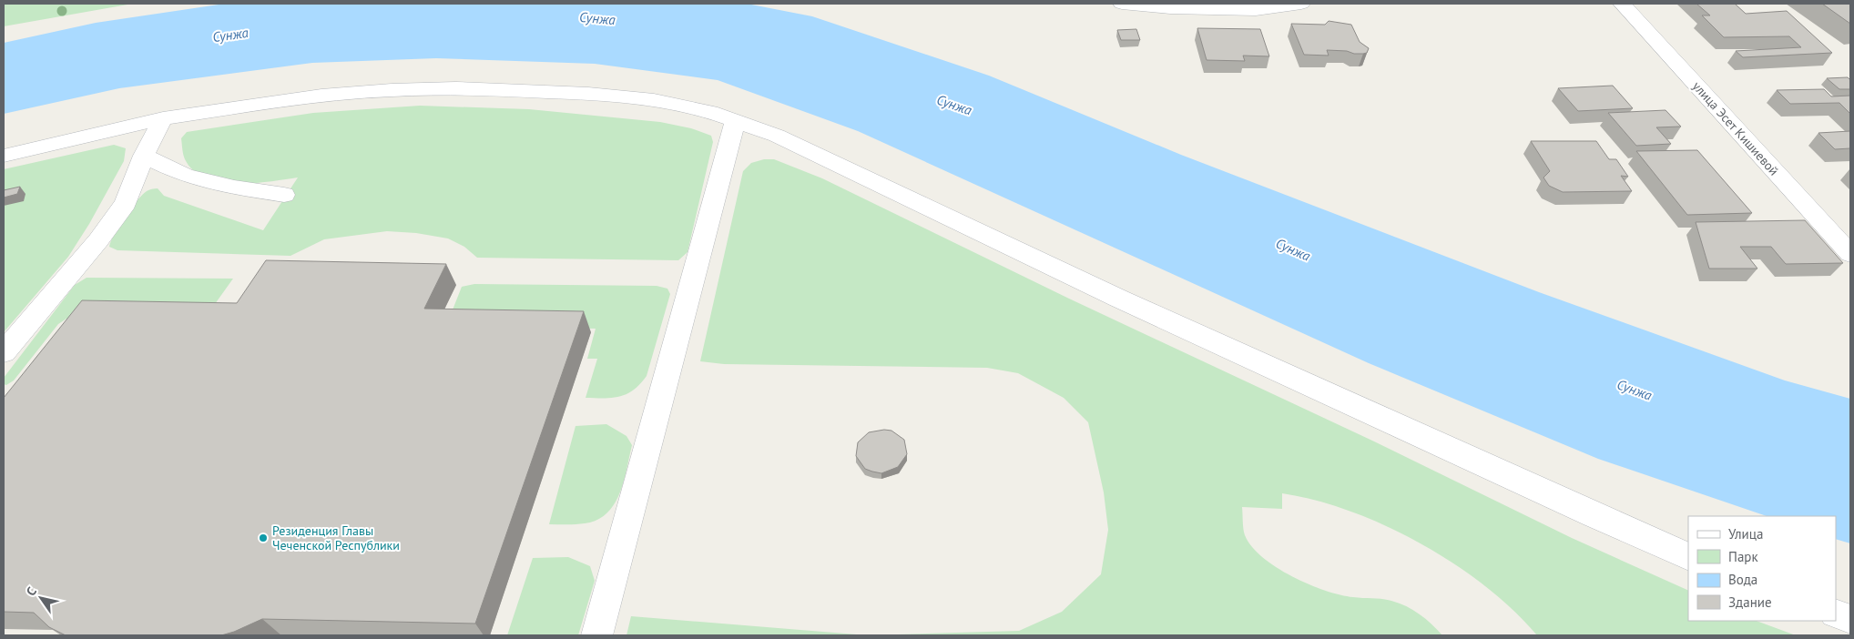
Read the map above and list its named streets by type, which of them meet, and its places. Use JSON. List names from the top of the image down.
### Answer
{
  "streets": {
    "street": ["улица Эсет Кишиевой"]
  },
  "water": ["Сунжа"],
  "places": ["Резиденция Главы Чеченской Республики"],
  "legend": [
    "Улица",
    "Парк",
    "Вода",
    "Здание"
  ],
  "north": "top left"
}
